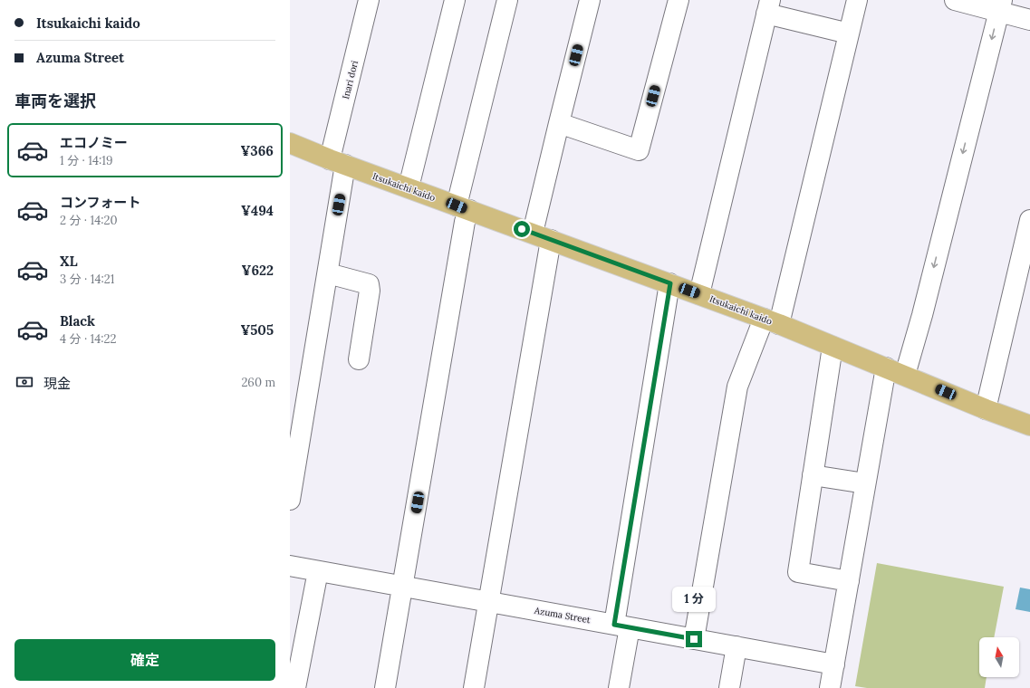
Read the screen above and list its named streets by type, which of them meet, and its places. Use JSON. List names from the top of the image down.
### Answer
{
  "streets": {
    "main road": ["Itsukaichi kaido"],
    "street": ["Inari dori", "Azuma Street"]
  },
  "crossings": [
    ["Inari dori", "Itsukaichi kaido"]
  ],
  "north": "top",
  "page": {
    "banner": ["Itsukaichi kaido", "Azuma Street"],
    "heading": "車両を選択",
    "list": [
      {
        "name": "エコノミー",
        "note": "1 分 · 14:19",
        "value": "¥366"
      },
      {
        "name": "コンフォート",
        "note": "2 分 · 14:20",
        "value": "¥494"
      },
      {
        "name": "XL",
        "note": "3 分 · 14:21",
        "value": "¥622"
      },
      {
        "name": "Black",
        "note": "4 分 · 14:22",
        "value": "¥505"
      }
    ],
    "pay": ["現金", "260 m"],
    "bubble": "1 分",
    "buttons": "確定"
  }
}
